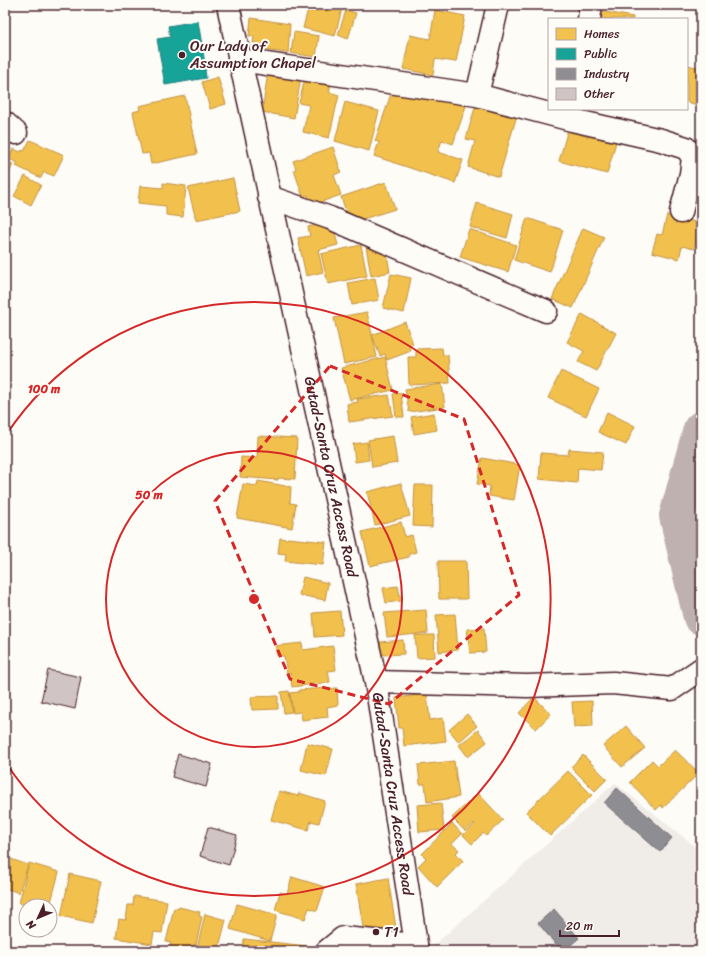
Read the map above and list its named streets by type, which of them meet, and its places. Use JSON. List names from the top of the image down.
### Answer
{
  "streets": {
    "street": ["Gutad-Santa Cruz Access Road"]
  },
  "places": ["Our Lady of Assumption Chapel", "T1"],
  "legend": [
    "Homes",
    "Public",
    "Industry",
    "Other"
  ],
  "scale_bar": "20 m",
  "north": "bottom left",
  "rings": ["100 m", "50 m"]
}
